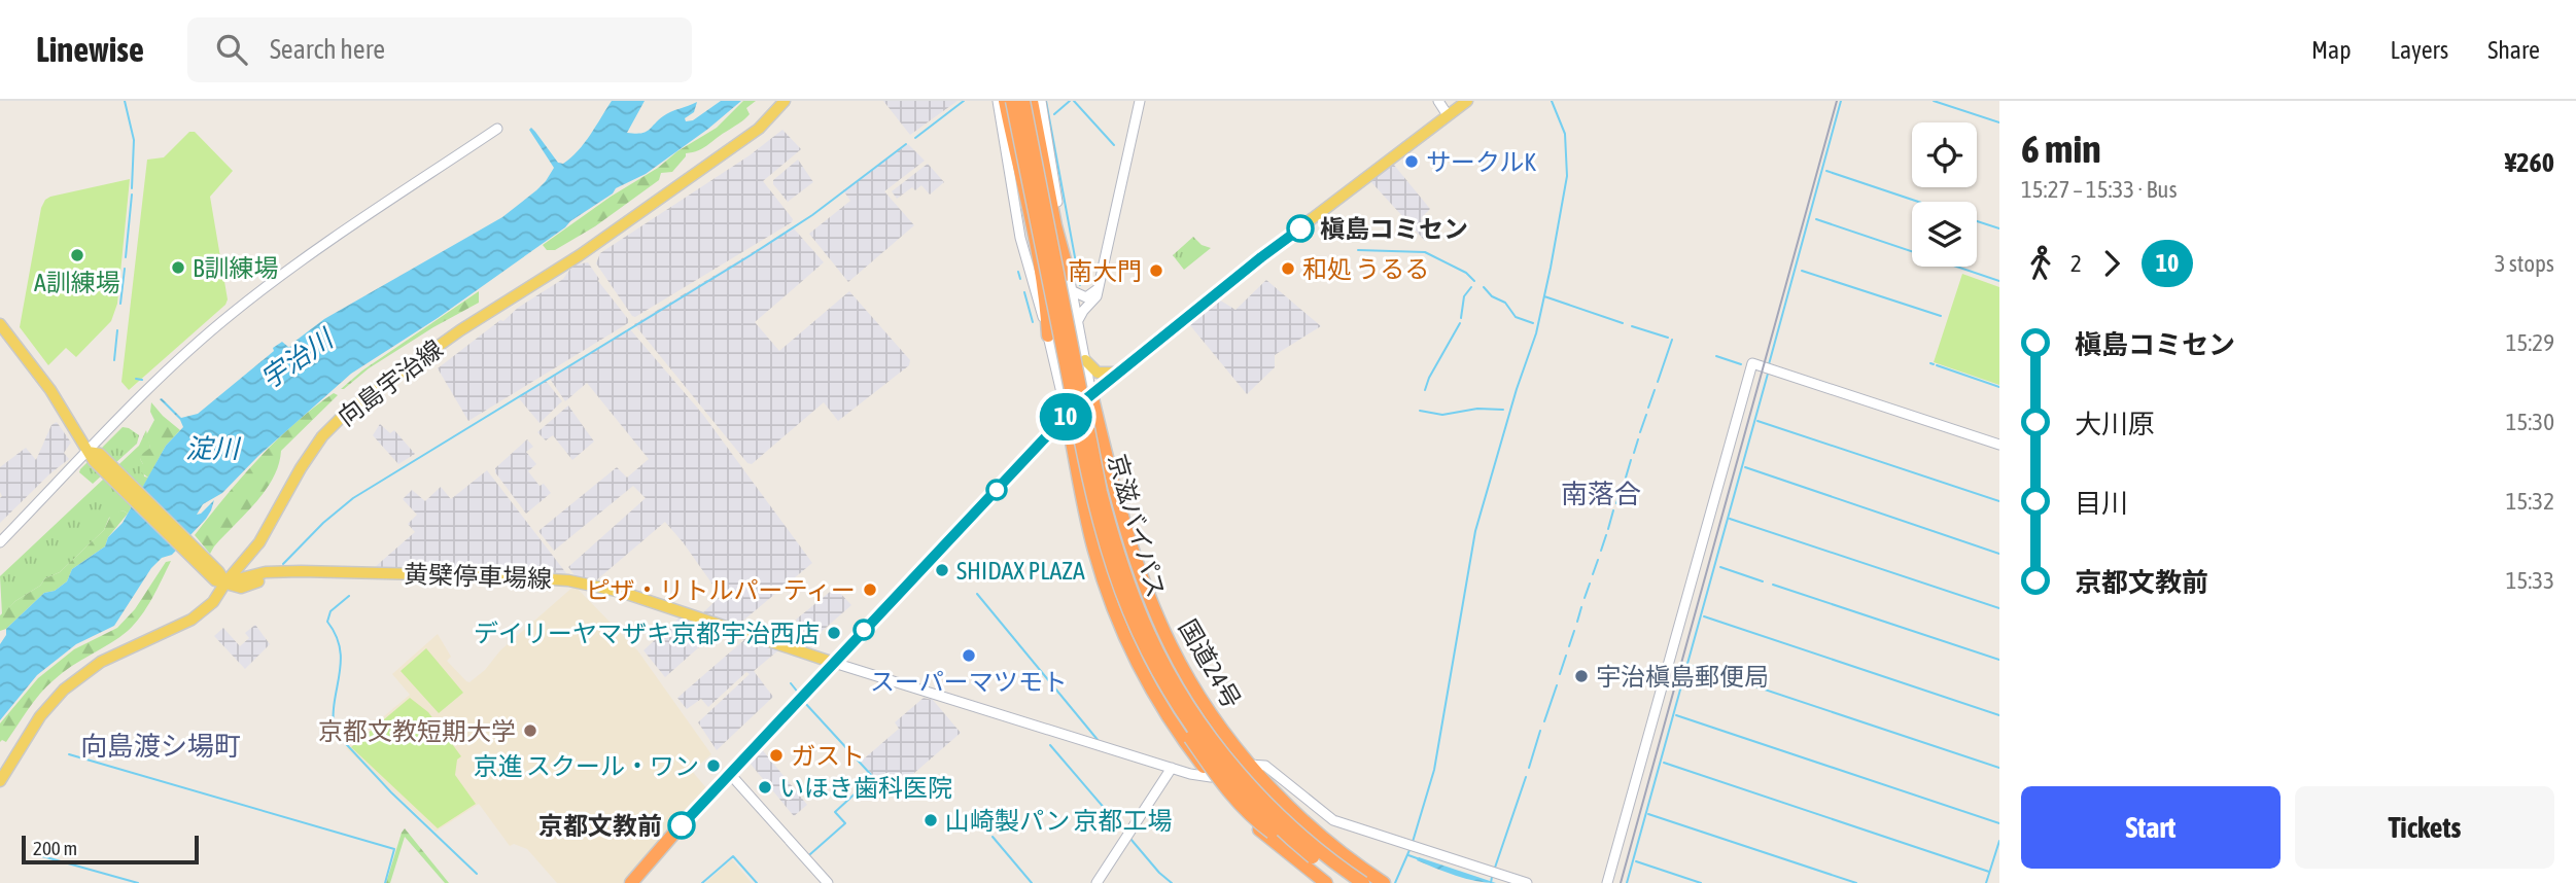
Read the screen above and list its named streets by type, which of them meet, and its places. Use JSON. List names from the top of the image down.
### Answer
{
  "streets": {
    "highway": ["京滋バイパス", "国道24号"],
    "main road": ["向島宇治線", "黄檗停車場線"]
  },
  "crossings": [
    ["向島宇治線", "黄檗停車場線"]
  ],
  "districts": ["南落合", "向島渡シ場町"],
  "water": ["宇治川", "淀川"],
  "places": [
    "サークルK",
    "槇島コミセン",
    "A訓練場",
    "B訓練場",
    "和処 うるる",
    "南大門",
    "SHIDAX PLAZA",
    "ピザ・リトルパーティー",
    "デイリーヤマザキ京都宇治西店",
    "スーパーマツモト",
    "宇治槇島郵便局",
    "京都文教短期大学",
    "ガスト",
    "京進 スクール・ワン",
    "いほき歯科医院",
    "山崎製パン 京都工場",
    "京都文教前"
  ],
  "lines": ["bus line 10"],
  "scale_bar": "200 m",
  "page": {
    "header": "Linewise",
    "search": "Search here",
    "nav": ["Map", "Layers", "Share"],
    "on_map": "10",
    "heading": ["6 min", "15:27 – 15:33 · Bus", "¥260"],
    "legs": ["2", "10", "3 stops"],
    "list": [
      {
        "name": "槇島コミセン",
        "value": "15:29"
      },
      {
        "name": "大川原",
        "value": "15:30"
      },
      {
        "name": "目川",
        "value": "15:32"
      },
      {
        "name": "京都文教前",
        "value": "15:33"
      }
    ],
    "buttons": ["Start", "Tickets"],
    "scale": "200 m"
  }
}
